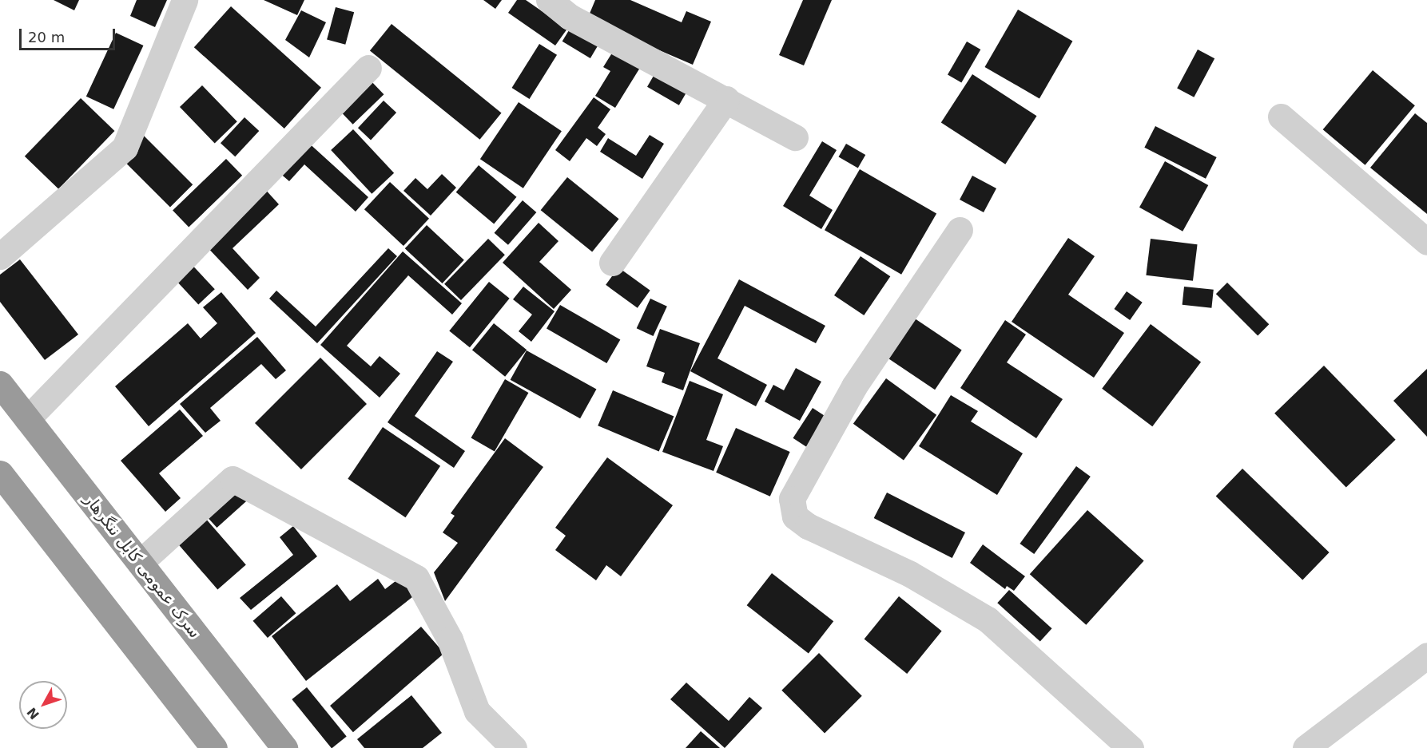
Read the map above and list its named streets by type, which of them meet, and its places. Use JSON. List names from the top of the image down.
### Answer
{
  "streets": {
    "highway": ["سرک عمومی کابل ننگرهار"]
  },
  "scale_bar": "20 m",
  "north": "bottom left"
}
